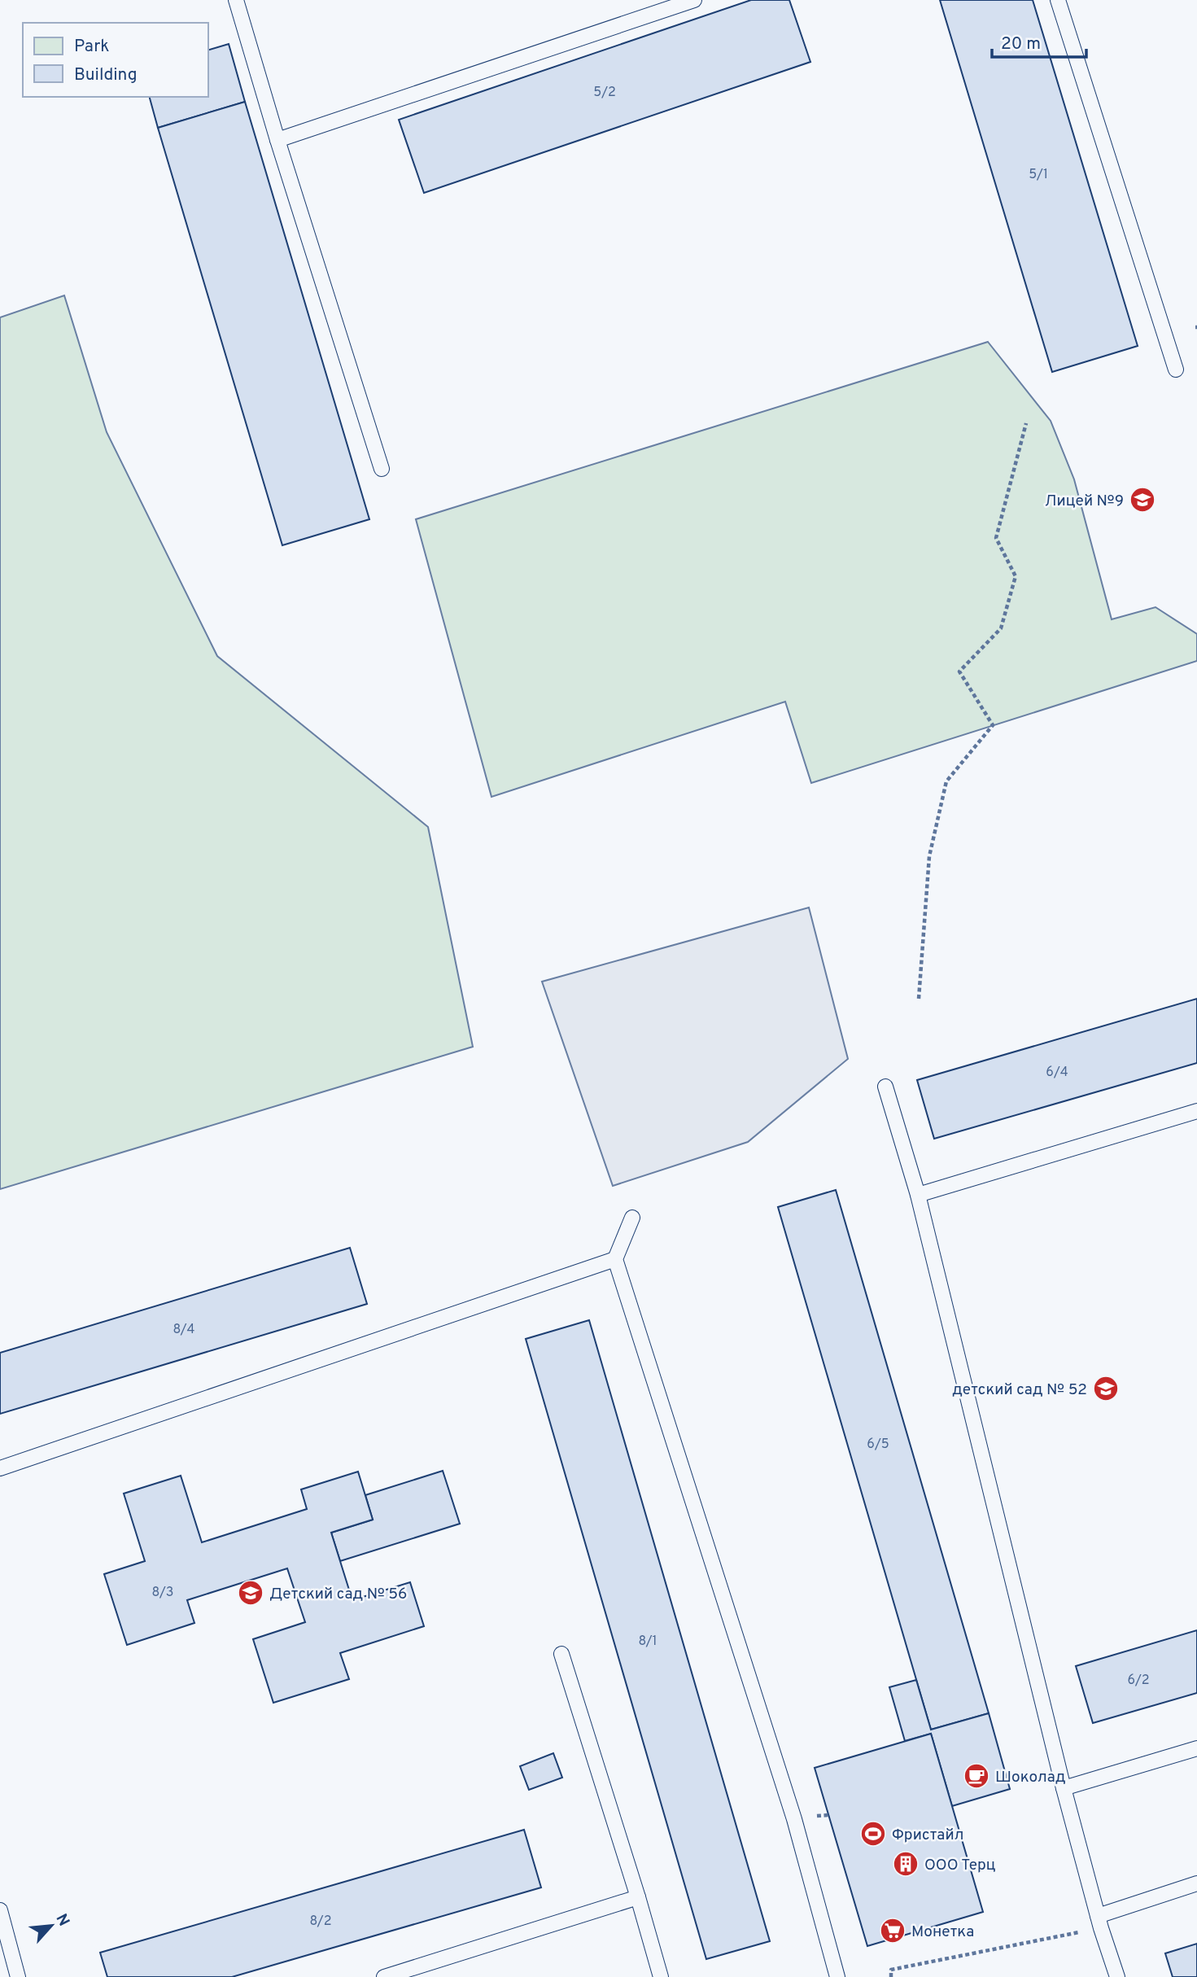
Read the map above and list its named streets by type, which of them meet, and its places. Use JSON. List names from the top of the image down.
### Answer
{
  "places": {
    "school or university": ["Лицей №9", "детский сад № 52", "Детский сад № 56"],
    "cafe": ["Шоколад"],
    "sports": ["Фристайл"],
    "building": ["ООО Терц"],
    "supermarket": ["Монетка"]
  },
  "house_numbers": [
    "5/2",
    "5/1",
    "6/4",
    "8/4",
    "6/5",
    "8/3",
    "8/1",
    "6/2",
    "8/2"
  ],
  "legend": ["Park", "Building"],
  "scale_bar": "20 m",
  "north": "top right"
}
